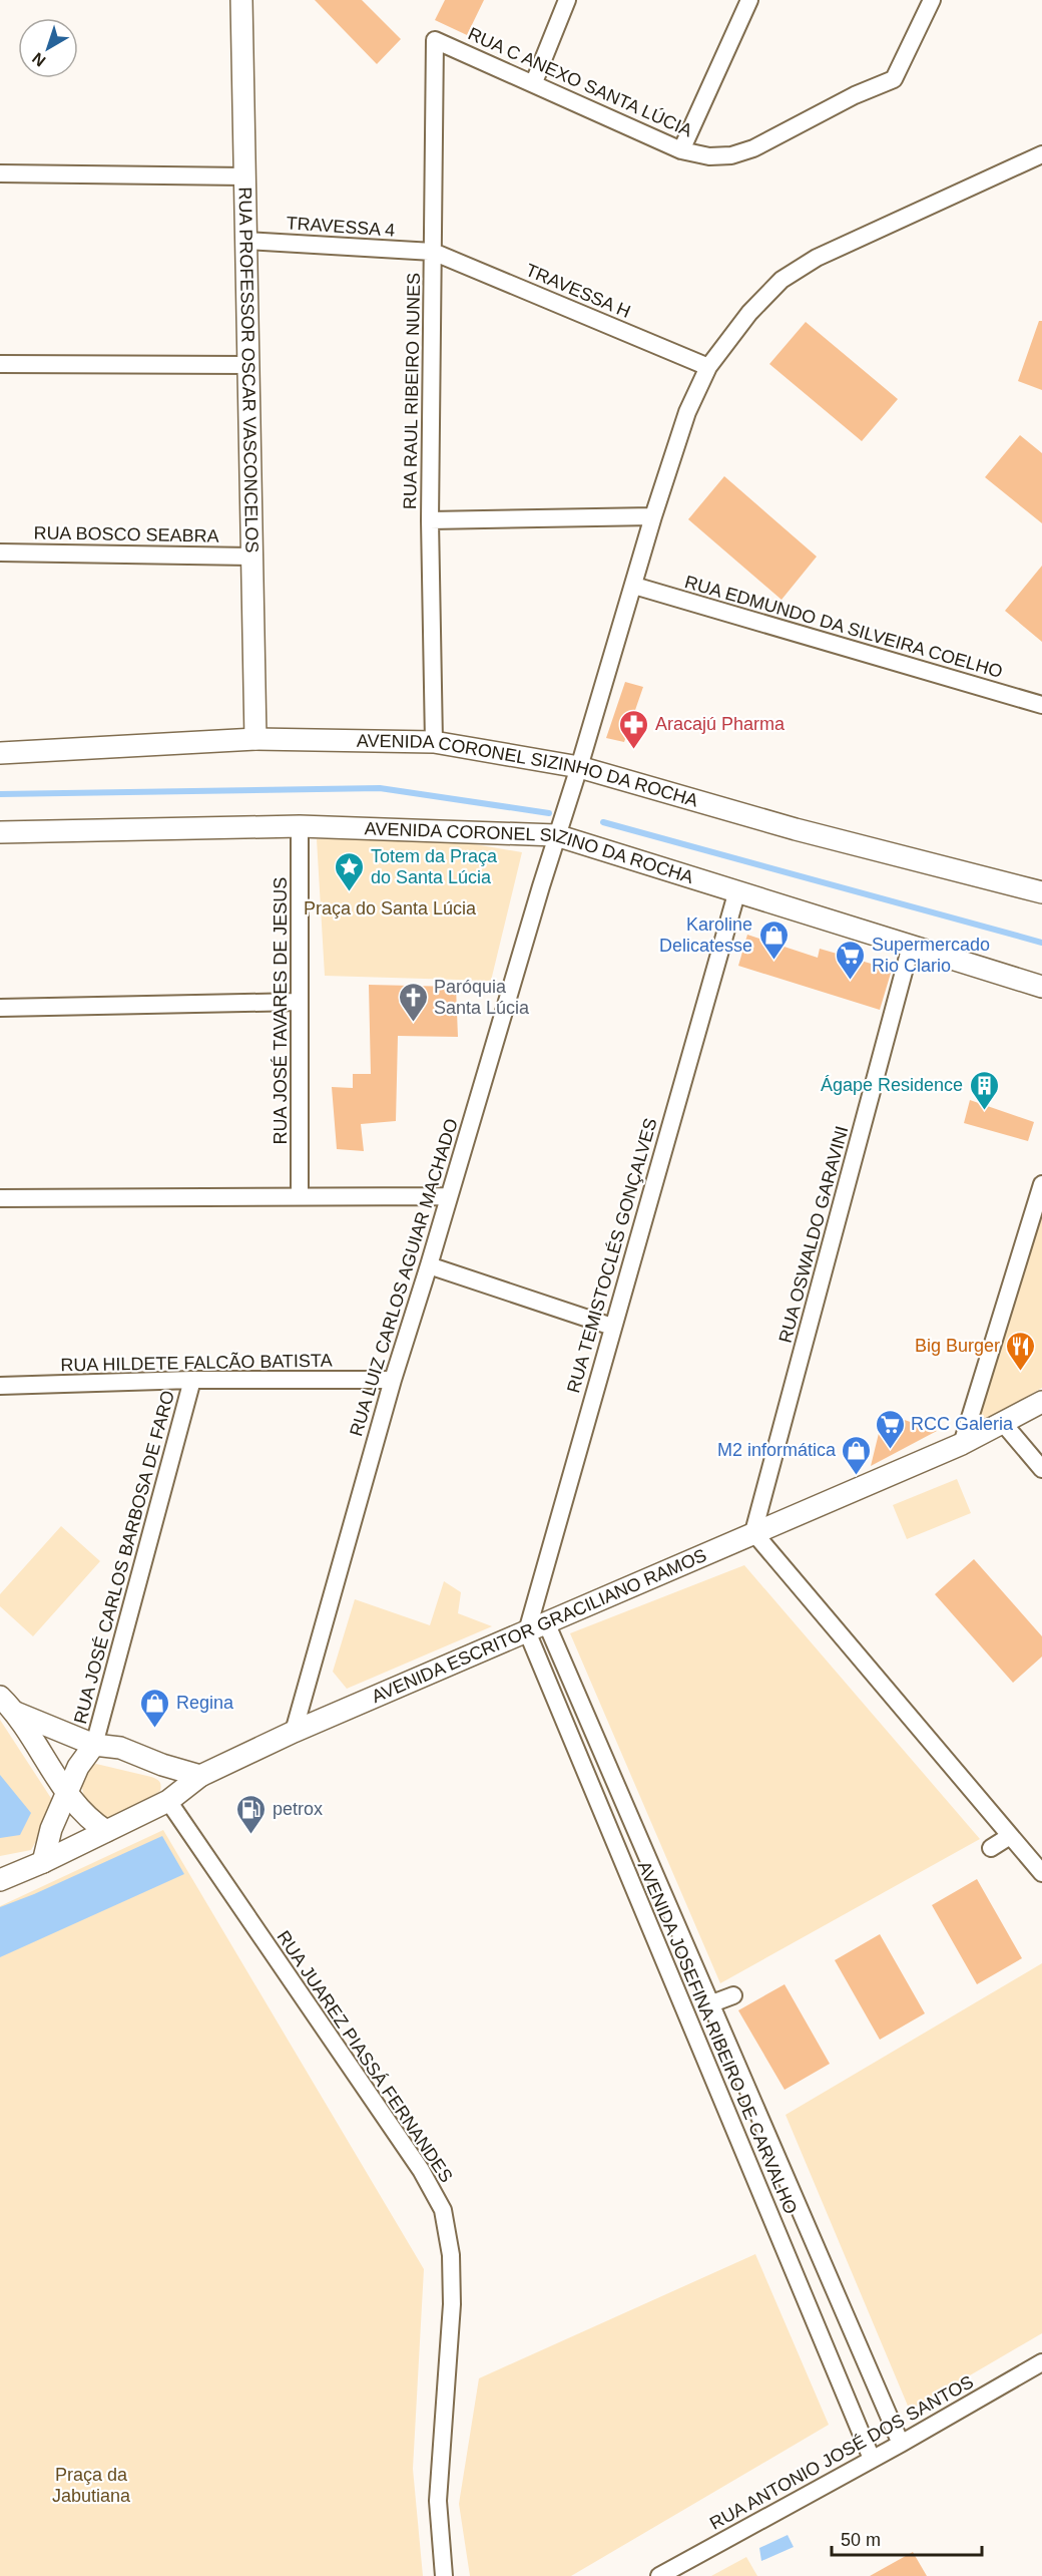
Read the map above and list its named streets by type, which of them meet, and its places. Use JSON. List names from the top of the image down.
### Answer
{
  "streets": {
    "street": [
      "RUA C ANEXO SANTA LÚCIA",
      "TRAVESSA 4",
      "TRAVESSA H",
      "RUA PROFESSOR OSCAR VASCONCELOS",
      "RUA RAUL RIBEIRO NUNES",
      "RUA BOSCO SEABRA",
      "RUA EDMUNDO DA SILVEIRA COELHO",
      "AVENIDA CORONEL SIZINHO DA ROCHA",
      "AVENIDA CORONEL SIZINO DA ROCHA",
      "RUA JOSÉ TAVARES DE JESUS",
      "RUA OSWALDO GARAVINI",
      "RUA TEMISTOCLÉS GONÇALVES",
      "RUA LUIZ CARLOS AGUIAR MACHADO",
      "RUA HILDETE FALCÃO BATISTA",
      "RUA JOSÉ CARLOS BARBOSA DE FARO",
      "AVENIDA ESCRITOR GRACILIANO RAMOS",
      "AVENIDA JOSEFINA RIBEIRO DE CARVALHO",
      "RUA JUAREZ PIASSÁ FERNANDES",
      "RUA ANTONIO JOSÉ DOS SANTOS"
    ]
  },
  "crossings": [
    ["RUA C ANEXO SANTA LÚCIA", "RUA RAUL RIBEIRO NUNES"],
    ["TRAVESSA 4", "TRAVESSA H"],
    ["TRAVESSA 4", "RUA PROFESSOR OSCAR VASCONCELOS"],
    ["TRAVESSA 4", "RUA RAUL RIBEIRO NUNES"],
    ["TRAVESSA H", "RUA RAUL RIBEIRO NUNES"],
    ["TRAVESSA H", "RUA LUIZ CARLOS AGUIAR MACHADO"],
    ["RUA PROFESSOR OSCAR VASCONCELOS", "RUA BOSCO SEABRA"],
    ["RUA PROFESSOR OSCAR VASCONCELOS", "AVENIDA CORONEL SIZINHO DA ROCHA"],
    ["RUA RAUL RIBEIRO NUNES", "AVENIDA CORONEL SIZINHO DA ROCHA"],
    ["RUA EDMUNDO DA SILVEIRA COELHO", "RUA LUIZ CARLOS AGUIAR MACHADO"],
    ["AVENIDA CORONEL SIZINHO DA ROCHA", "RUA LUIZ CARLOS AGUIAR MACHADO"],
    ["AVENIDA CORONEL SIZINO DA ROCHA", "RUA JOSÉ TAVARES DE JESUS"],
    ["AVENIDA CORONEL SIZINO DA ROCHA", "RUA OSWALDO GARAVINI"],
    ["AVENIDA CORONEL SIZINO DA ROCHA", "RUA TEMISTOCLÉS GONÇALVES"],
    ["AVENIDA CORONEL SIZINO DA ROCHA", "RUA LUIZ CARLOS AGUIAR MACHADO"],
    ["RUA OSWALDO GARAVINI", "AVENIDA ESCRITOR GRACILIANO RAMOS"],
    ["RUA TEMISTOCLÉS GONÇALVES", "AVENIDA ESCRITOR GRACILIANO RAMOS"],
    ["RUA TEMISTOCLÉS GONÇALVES", "AVENIDA JOSEFINA RIBEIRO DE CARVALHO"],
    ["RUA LUIZ CARLOS AGUIAR MACHADO", "RUA HILDETE FALCÃO BATISTA"],
    ["RUA LUIZ CARLOS AGUIAR MACHADO", "AVENIDA ESCRITOR GRACILIANO RAMOS"],
    ["RUA HILDETE FALCÃO BATISTA", "RUA JOSÉ CARLOS BARBOSA DE FARO"],
    ["RUA JOSÉ CARLOS BARBOSA DE FARO", "AVENIDA ESCRITOR GRACILIANO RAMOS"],
    ["RUA JOSÉ CARLOS BARBOSA DE FARO", "RUA JUAREZ PIASSÁ FERNANDES"],
    ["AVENIDA ESCRITOR GRACILIANO RAMOS", "AVENIDA JOSEFINA RIBEIRO DE CARVALHO"],
    ["AVENIDA ESCRITOR GRACILIANO RAMOS", "RUA JUAREZ PIASSÁ FERNANDES"],
    ["AVENIDA JOSEFINA RIBEIRO DE CARVALHO", "RUA ANTONIO JOSÉ DOS SANTOS"]
  ],
  "parks": ["Praça do Santa Lúcia", "Praça da Jabutiana"],
  "places": {
    "pharmacy": ["Aracajú Pharma"],
    "place": ["Totem da Praça do Santa Lúcia"],
    "shop": ["Karoline Delicatesse", "M2 informática", "Regina"],
    "supermarket": ["Supermercado Rio Clario", "RCC Galeria"],
    "church": ["Paróquia Santa Lúcia"],
    "building": ["Ágape Residence"],
    "restaurant": ["Big Burger"],
    "fuel station": ["petrox"]
  },
  "scale_bar": "50 m",
  "north": "bottom left"
}
